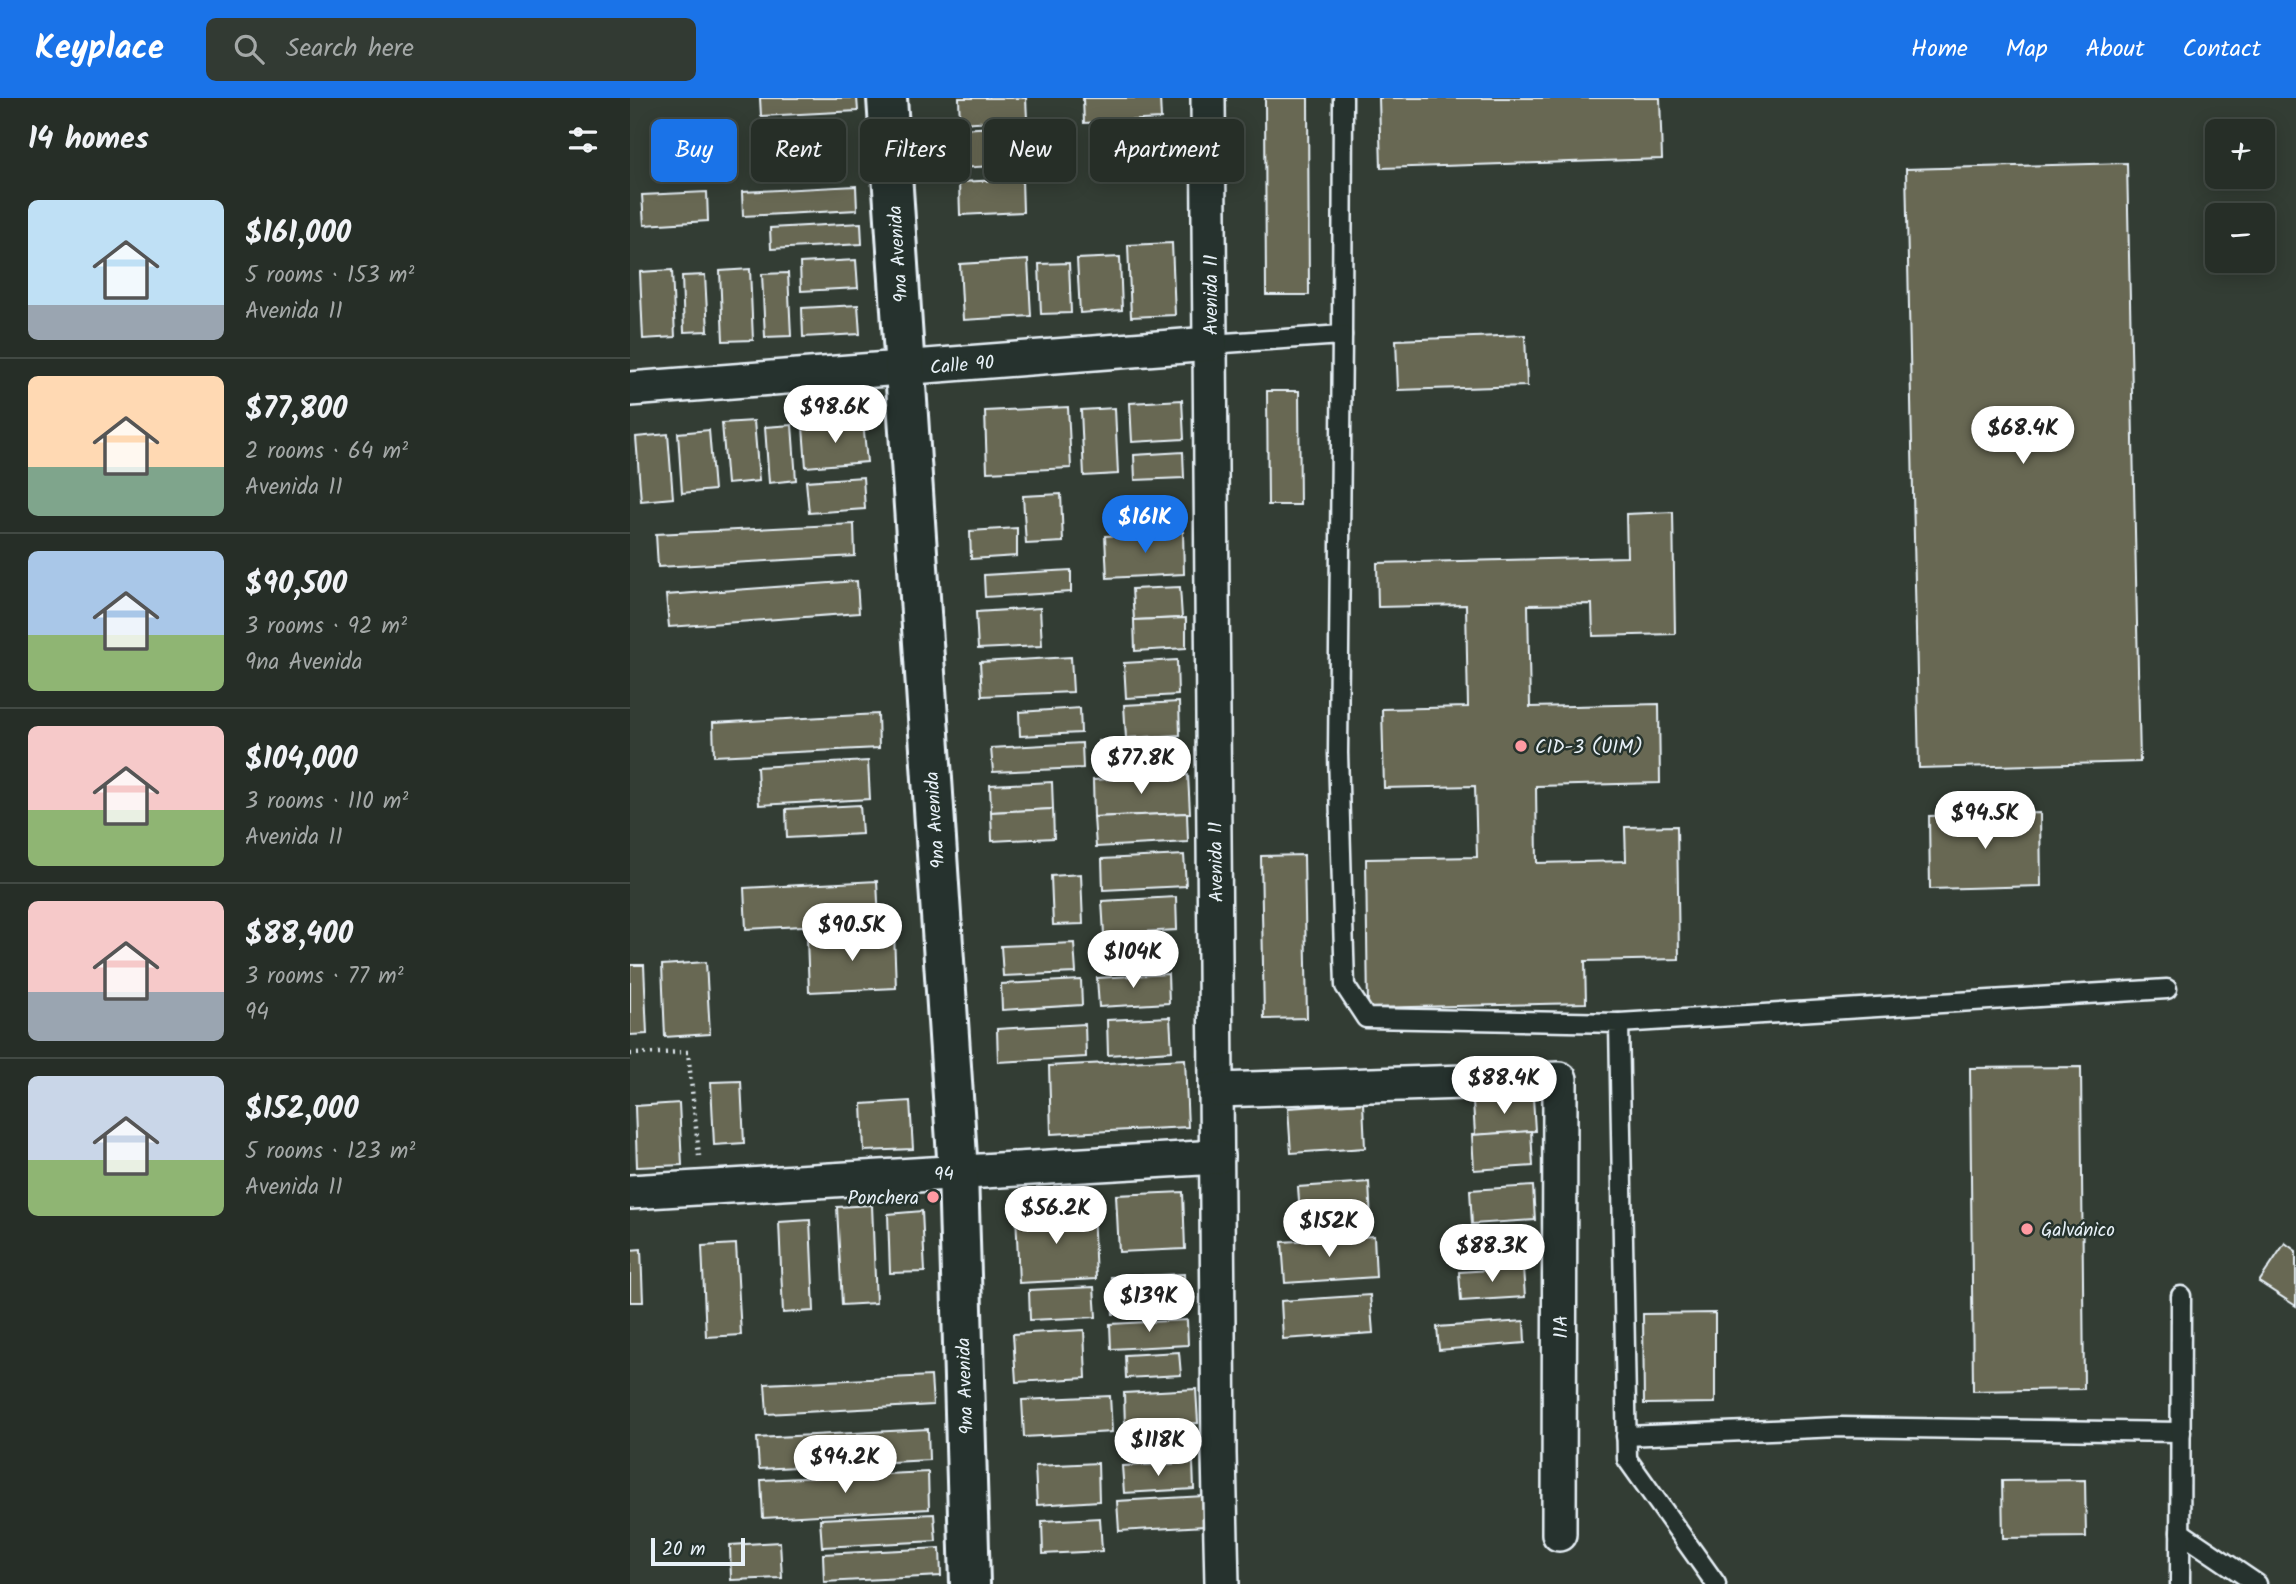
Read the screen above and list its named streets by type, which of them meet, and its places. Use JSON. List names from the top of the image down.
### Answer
{
  "streets": {
    "main road": ["9na Avenida"],
    "street": [
      "Avenida 11",
      "Calle 90",
      "94",
      "11A"
    ]
  },
  "crossings": [
    ["9na Avenida", "Calle 90"],
    ["9na Avenida", "94"],
    ["Avenida 11", "Calle 90"],
    ["Avenida 11", "94"],
    ["Avenida 11", "11A"]
  ],
  "places": ["CID-3 (UIM)", "Ponchera", "Galvánico"],
  "scale_bar": "20 m",
  "page": {
    "header": "Keyplace",
    "search": "Search here",
    "nav": [
      "Home",
      "Map",
      "About",
      "Contact"
    ],
    "heading": "14 homes",
    "map_buttons": ["+", "−"],
    "chip": [
      "Buy",
      "Rent",
      "Filters",
      "New",
      "Apartment"
    ],
    "list": [
      {
        "name": "$161,000",
        "note": "5 rooms · 153 m² · Avenida 11"
      },
      {
        "name": "$77,800",
        "note": "2 rooms · 64 m² · Avenida 11"
      },
      {
        "name": "$90,500",
        "note": "3 rooms · 92 m² · 9na Avenida"
      },
      {
        "name": "$104,000",
        "note": "3 rooms · 110 m² · Avenida 11"
      },
      {
        "name": "$88,400",
        "note": "3 rooms · 77 m² · 94"
      },
      {
        "name": "$152,000",
        "note": "5 rooms · 123 m² · Avenida 11"
      }
    ],
    "price": [
      "$98.6K",
      "$68.4K",
      "$161K",
      "$77.8K",
      "$94.5K",
      "$90.5K",
      "$104K",
      "$88.4K",
      "$56.2K",
      "$152K",
      "$88.3K",
      "$139K",
      "$118K",
      "$94.2K"
    ],
    "scale": "20 m"
  }
}
